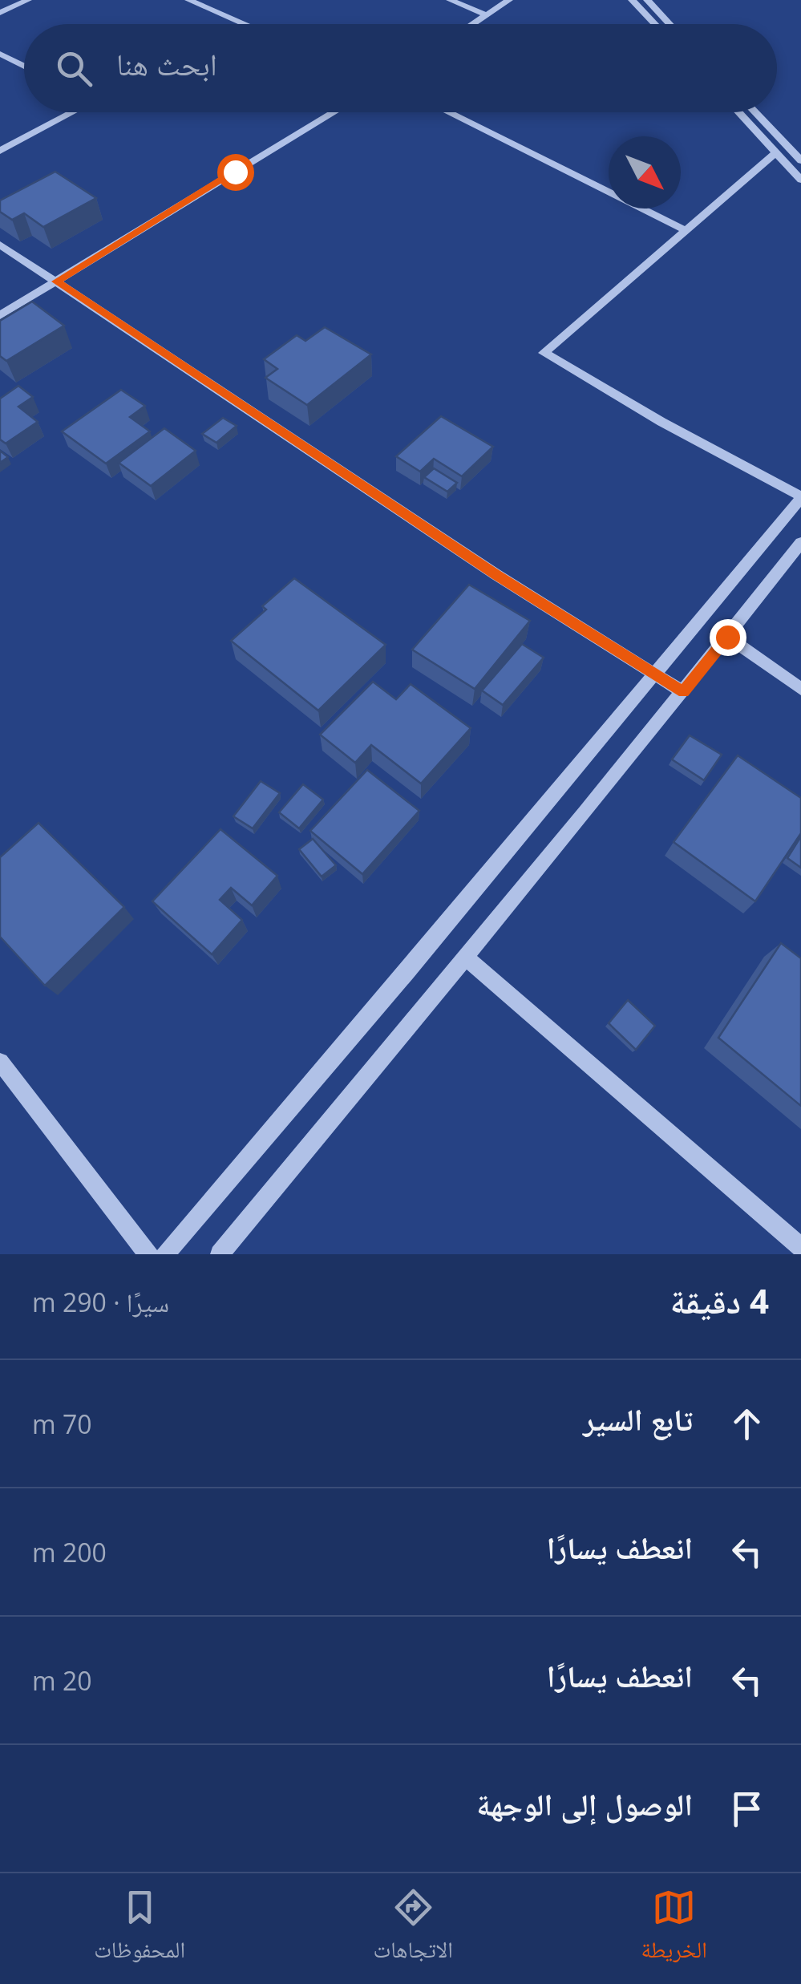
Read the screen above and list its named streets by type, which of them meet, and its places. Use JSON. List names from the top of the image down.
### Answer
{
  "north": "bottom right",
  "page": {
    "search": "ابحث هنا",
    "heading": ["4 دقيقة", "سيرًا · 290 m"],
    "list": [
      ["تابع السير", "70 m"],
      ["انعطف يسارًا", "200 m"],
      ["انعطف يسارًا", "20 m"],
      "الوصول إلى الوجهة"
    ],
    "nav": ["الخريطة", "الاتجاهات", "المحفوظات"]
  }
}
